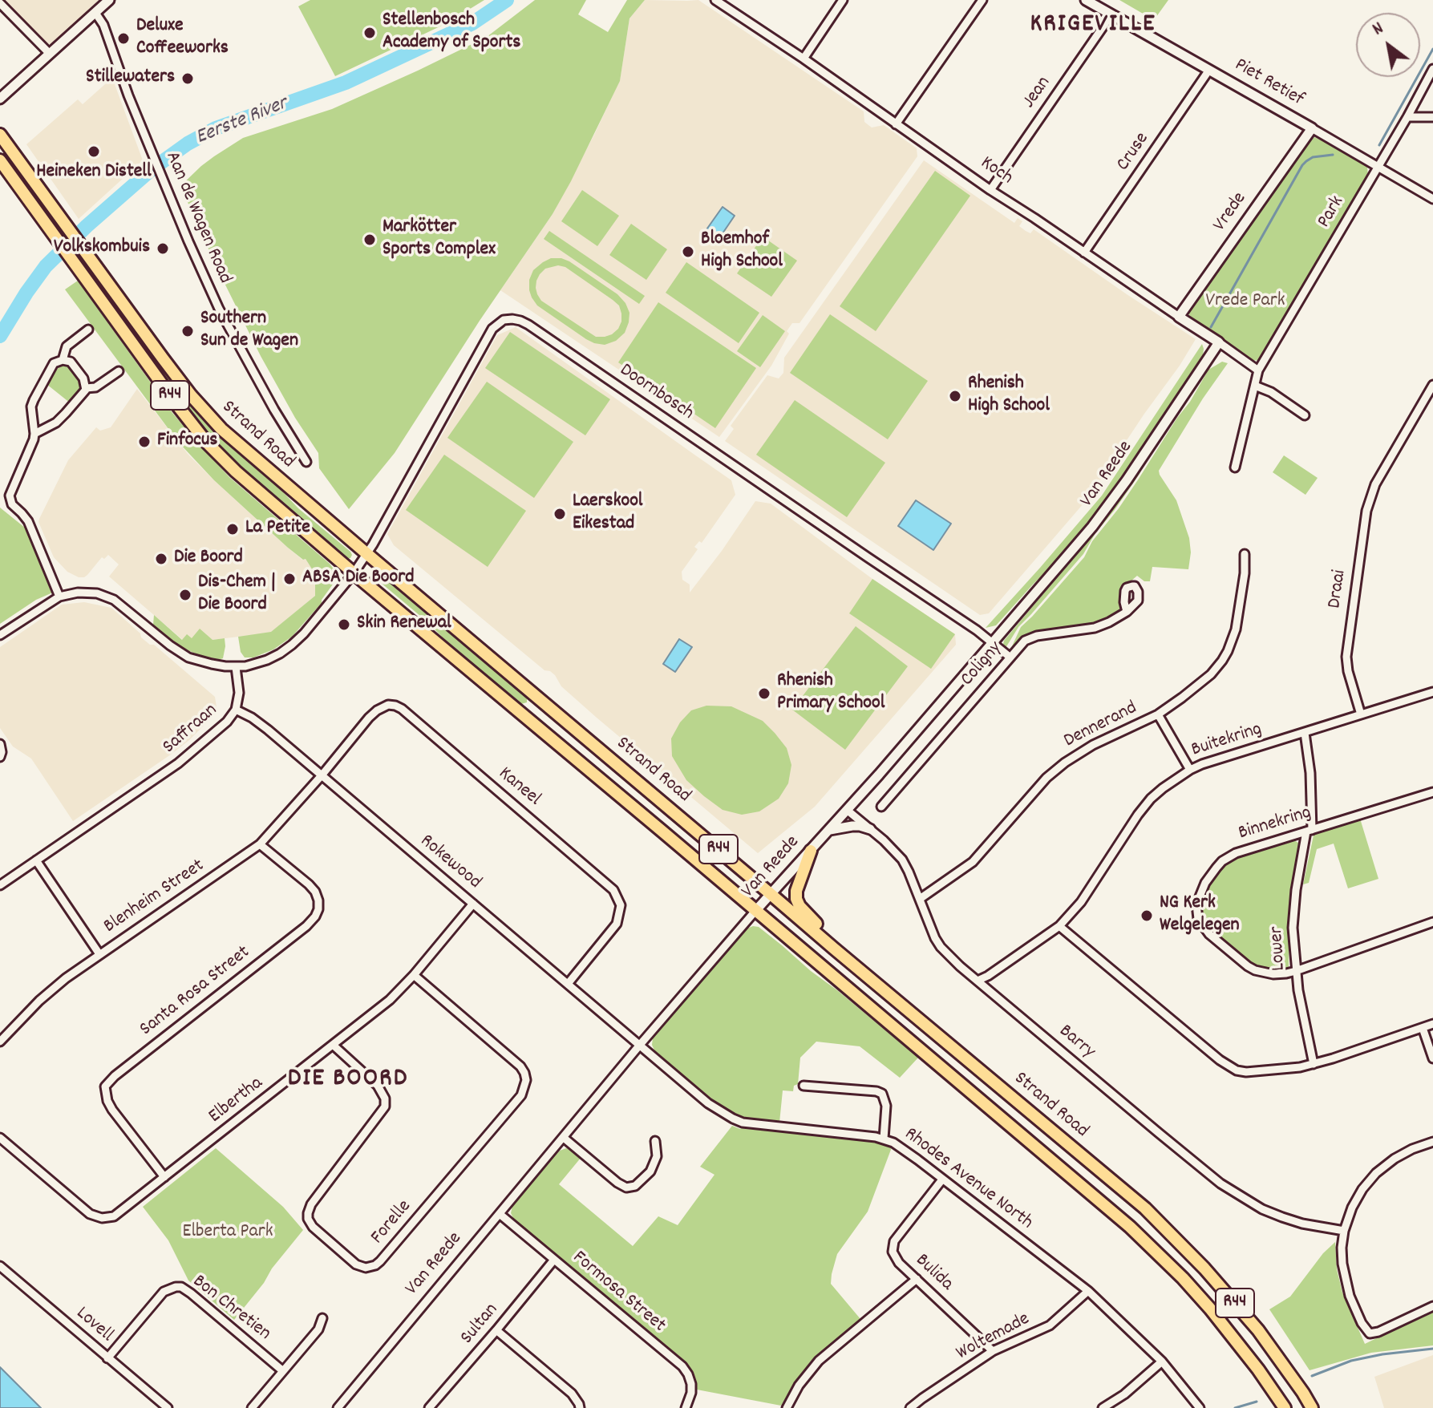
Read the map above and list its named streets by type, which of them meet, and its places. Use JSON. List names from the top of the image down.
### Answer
{
  "streets": {
    "main road": ["R44", "Strand Road"],
    "street": [
      "Piet Retief",
      "Jean",
      "Cruse",
      "Koch",
      "Vrede",
      "Park",
      "Aan de Wagen Road",
      "Doornbosch",
      "Van Reede",
      "Draai",
      "Coligny",
      "Dennerand",
      "Saffraan",
      "Buitekring",
      "Kaneel",
      "Binnekring",
      "Rokewood",
      "Blenheim Street",
      "Lower",
      "Santa Rosa Street",
      "Barry",
      "Elbertha",
      "Rhodes Avenue North",
      "Forelle",
      "Bulida",
      "Formosa Street",
      "Bon Chretien",
      "Sultan",
      "Lovell",
      "Woltemade"
    ]
  },
  "crossings": [
    ["Piet Retief", "Jean"],
    ["Piet Retief", "Cruse"],
    ["Piet Retief", "Vrede"],
    ["Piet Retief", "Park"],
    ["Jean", "Koch"],
    ["Cruse", "Koch"],
    ["Koch", "Vrede"],
    ["Koch", "Park"],
    ["Koch", "Van Reede"],
    ["Doornbosch", "Strand Road"],
    ["Doornbosch", "Van Reede"],
    ["Doornbosch", "Coligny"],
    ["Strand Road", "Van Reede"],
    ["Van Reede", "Rokewood"],
    ["Van Reede", "Barry"],
    ["Van Reede", "Rhodes Avenue North"],
    ["Van Reede", "Formosa Street"],
    ["Draai", "Buitekring"],
    ["Dennerand", "Barry"],
    ["Saffraan", "Rokewood"],
    ["Buitekring", "Lower"],
    ["Buitekring", "Barry"],
    ["Kaneel", "Rokewood"],
    ["Kaneel", "Blenheim Street"],
    ["Binnekring", "Lower"],
    ["Rokewood", "Blenheim Street"],
    ["Rokewood", "Elbertha"],
    ["Rokewood", "Rhodes Avenue North"],
    ["Blenheim Street", "Santa Rosa Street"],
    ["Santa Rosa Street", "Elbertha"],
    ["Elbertha", "Forelle"],
    ["Rhodes Avenue North", "Bulida"],
    ["Rhodes Avenue North", "Woltemade"],
    ["Bulida", "Woltemade"],
    ["Formosa Street", "Sultan"],
    ["Bon Chretien", "Lovell"]
  ],
  "districts": ["KRIGEVILLE", "DIE BOORD"],
  "water": ["Eerste River"],
  "parks": ["Vrede Park", "Elberta Park"],
  "places": [
    "Stellenbosch Academy of Sports",
    "Deluxe Coffeeworks",
    "Stillewaters",
    "Heineken Distell",
    "Markötter Sports Complex",
    "Volkskombuis",
    "Bloemhof High School",
    "Southern Sun de Wagen",
    "Rhenish High School",
    "Finfocus",
    "Laerskool Eikestad",
    "La Petite",
    "Die Boord",
    "ABSA Die Boord",
    "Dis-Chem | Die Boord",
    "Skin Renewal",
    "Rhenish Primary School",
    "NG Kerk Welgelegen"
  ],
  "north": "top left"
}
